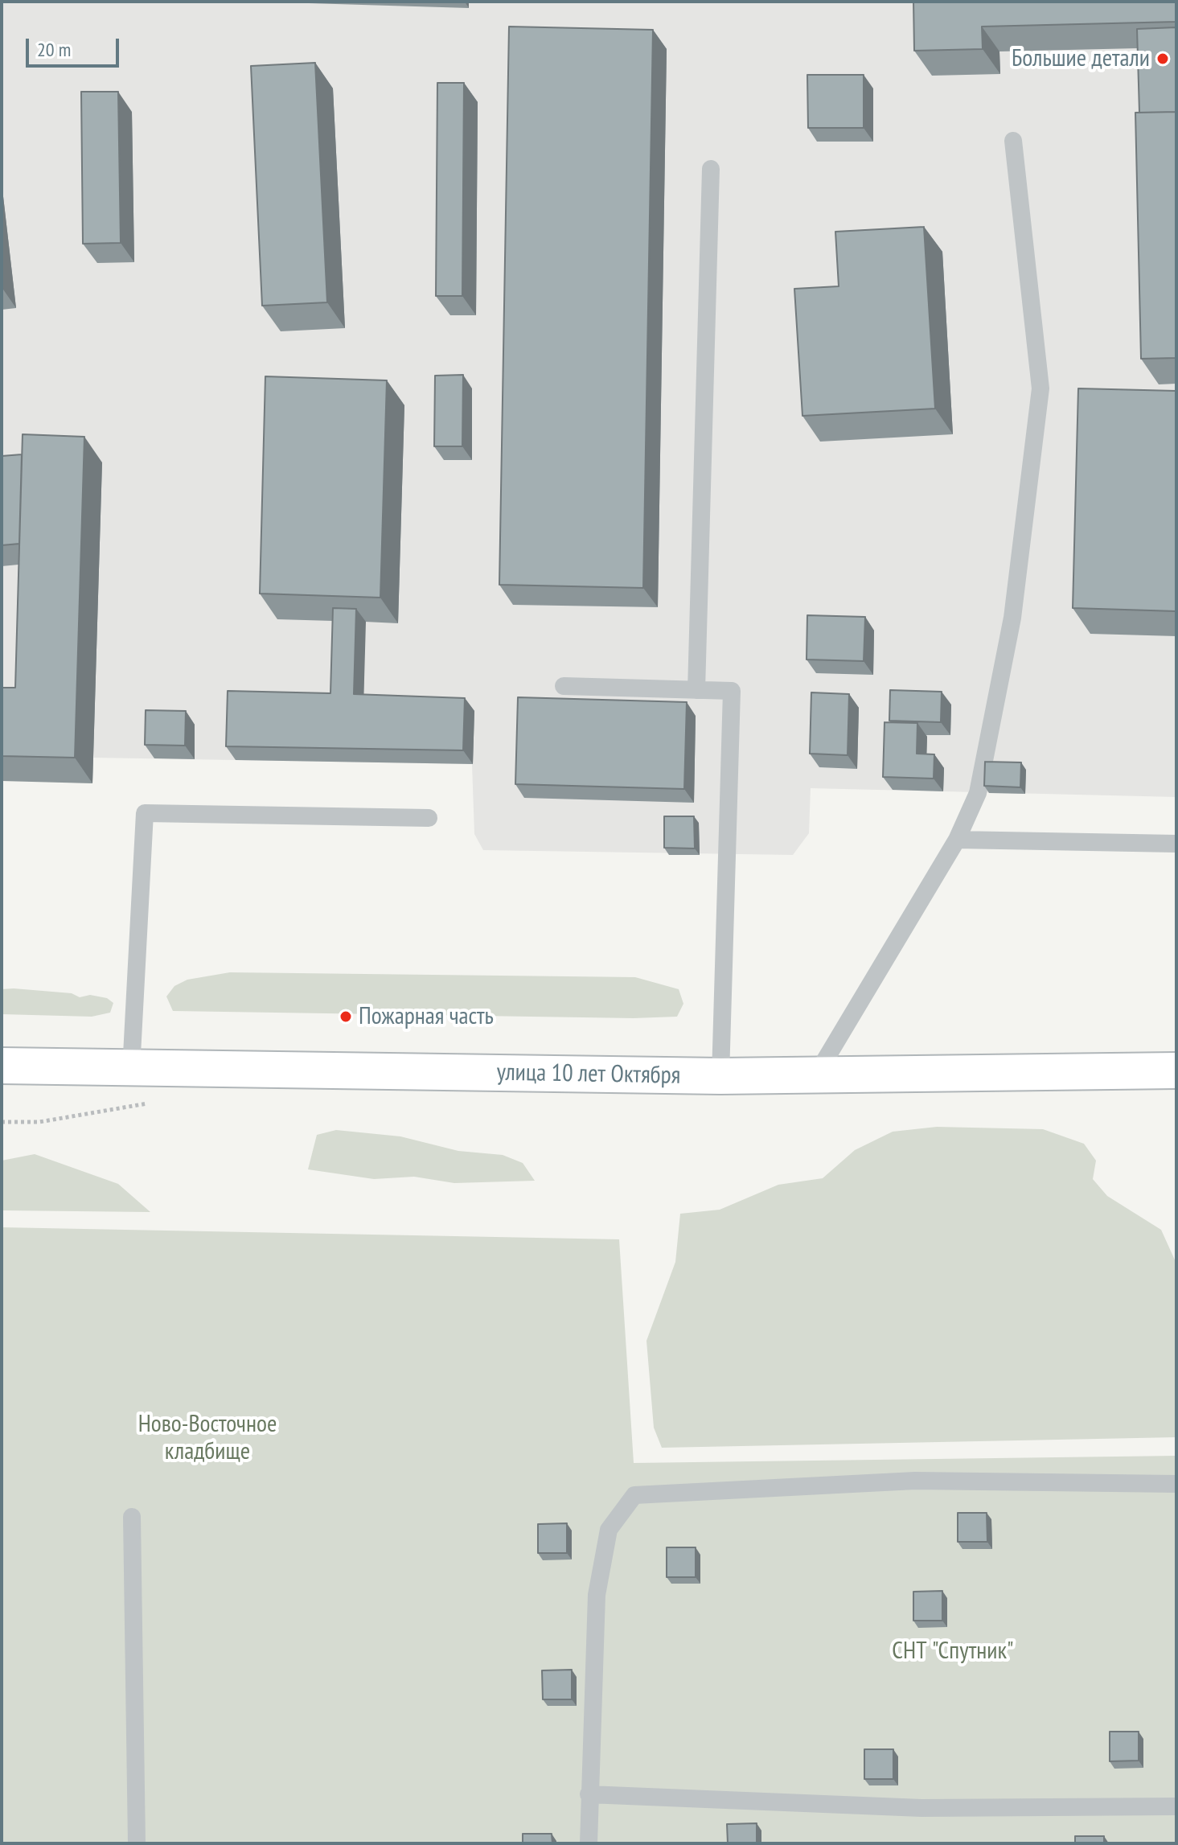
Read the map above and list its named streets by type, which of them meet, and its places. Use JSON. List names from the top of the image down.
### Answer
{
  "streets": {
    "main road": ["улица 10 лет Октября"]
  },
  "parks": ["Ново-Восточное кладбище", "СНТ \"Спутник\""],
  "places": ["Большие детали", "Пожарная часть"],
  "scale_bar": "20 m"
}
